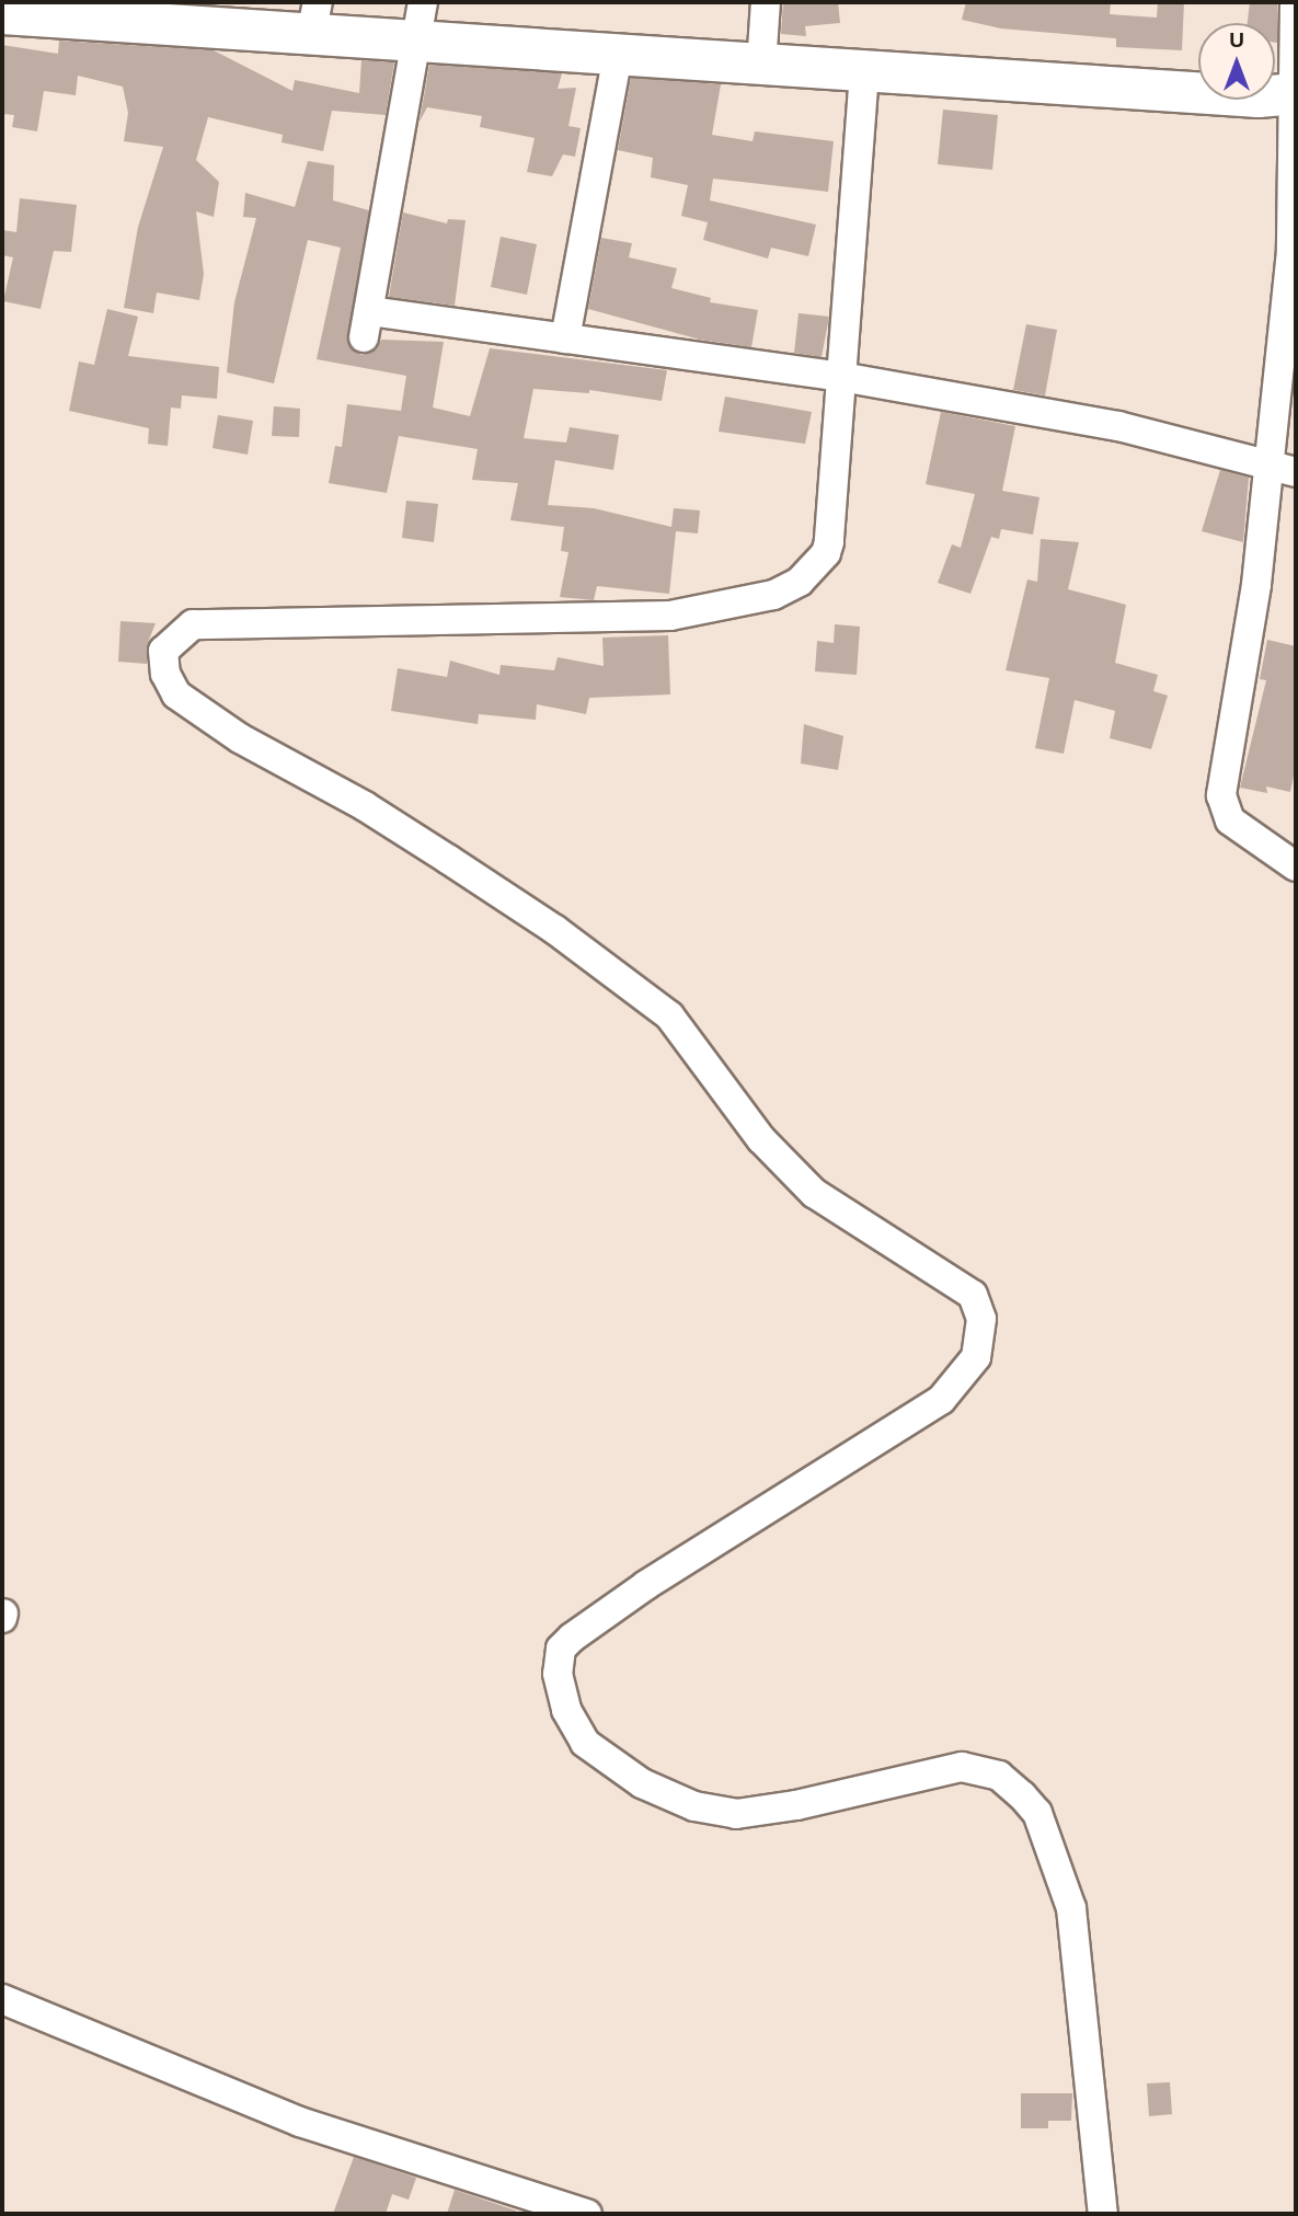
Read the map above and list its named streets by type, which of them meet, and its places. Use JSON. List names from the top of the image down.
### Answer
{
  "north": "top"
}
